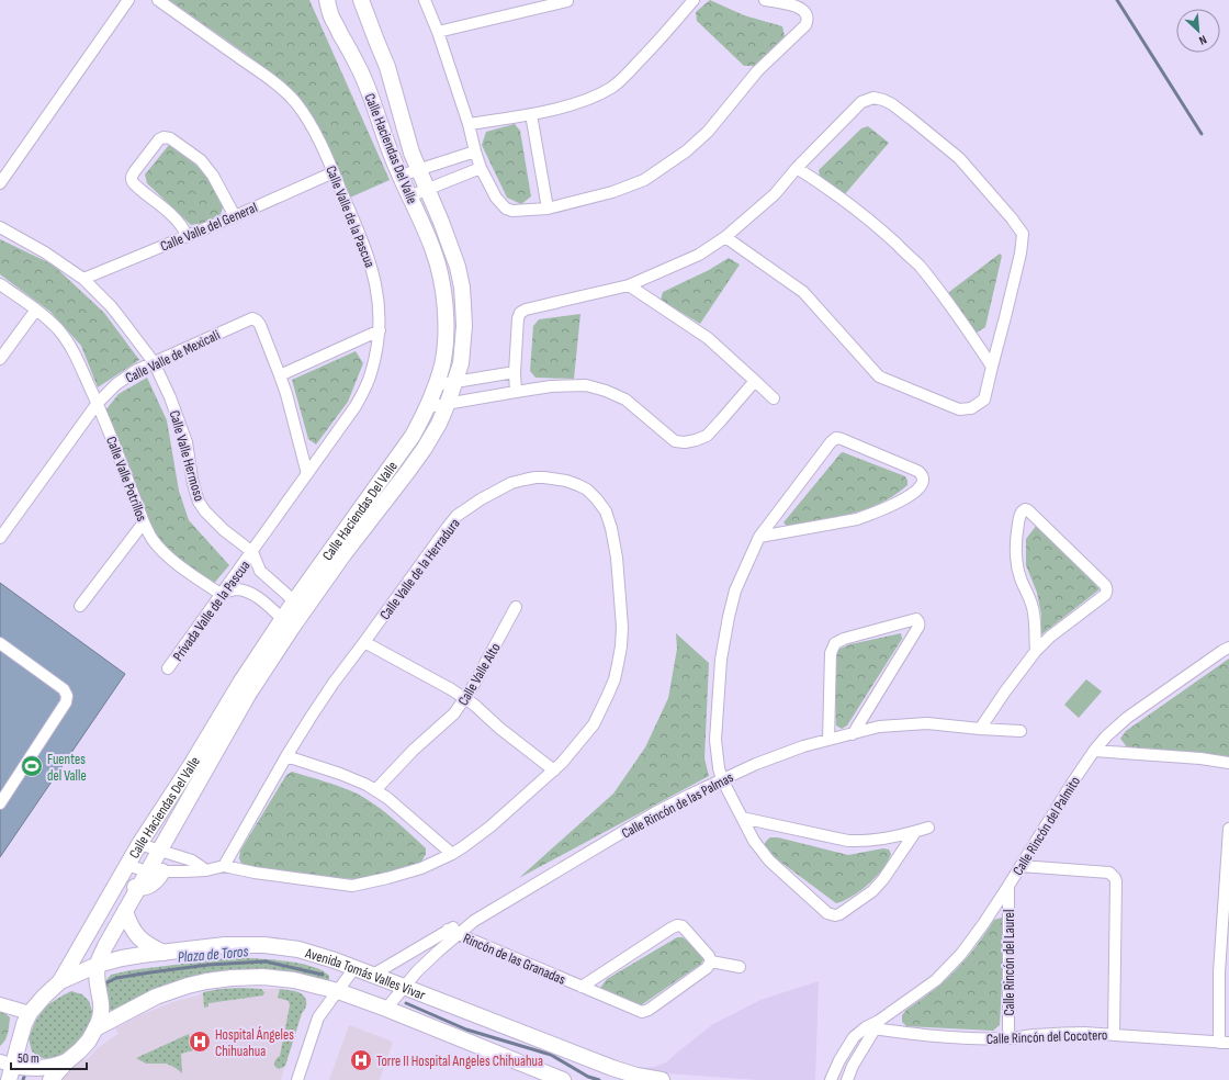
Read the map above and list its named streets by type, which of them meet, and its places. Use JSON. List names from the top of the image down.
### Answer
{
  "streets": {
    "main road": ["Calle Haciendas Del Valle", "Avenida Tomás Valles Vivar"],
    "street": [
      "Calle Valle de la Pascua",
      "Calle Valle del General",
      "Calle Valle de Mexicali",
      "Calle Valle Hermoso",
      "Calle Valle Potrillos",
      "Calle Valle de la Herradura",
      "Privada Valle de la Pascua",
      "Calle Valle Alto",
      "Calle Rincón de las Palmas",
      "Calle Rincón del Palmito",
      "Rincón de las Granadas",
      "Calle Rincón del Laurel",
      "Calle Rincón del Cocotero"
    ]
  },
  "crossings": [
    ["Calle Haciendas Del Valle", "Calle Valle Hermoso"],
    ["Calle Haciendas Del Valle", "Calle Valle de la Herradura"],
    ["Calle Haciendas Del Valle", "Avenida Tomás Valles Vivar"],
    ["Calle Valle de la Pascua", "Calle Valle del General"],
    ["Calle Valle de la Pascua", "Calle Valle de Mexicali"],
    ["Calle Valle de la Pascua", "Calle Valle Hermoso"],
    ["Calle Valle de la Pascua", "Privada Valle de la Pascua"],
    ["Calle Valle del General", "Calle Valle Hermoso"],
    ["Calle Valle de Mexicali", "Calle Valle Hermoso"],
    ["Calle Valle de Mexicali", "Calle Valle Potrillos"],
    ["Calle Valle Hermoso", "Privada Valle de la Pascua"],
    ["Calle Valle Potrillos", "Privada Valle de la Pascua"],
    ["Calle Rincón de las Palmas", "Rincón de las Granadas"],
    ["Calle Rincón del Palmito", "Calle Rincón del Laurel"],
    ["Calle Rincón del Palmito", "Calle Rincón del Cocotero"],
    ["Calle Rincón del Laurel", "Calle Rincón del Cocotero"]
  ],
  "water": ["Plaza de Toros"],
  "places": {
    "sports": ["Fuentes del Valle"],
    "hospital": ["Hospital Ángeles Chihuahua", "Torre II Hospital Angeles Chihuahua"]
  },
  "scale_bar": "50 m",
  "north": "bottom right"
}
